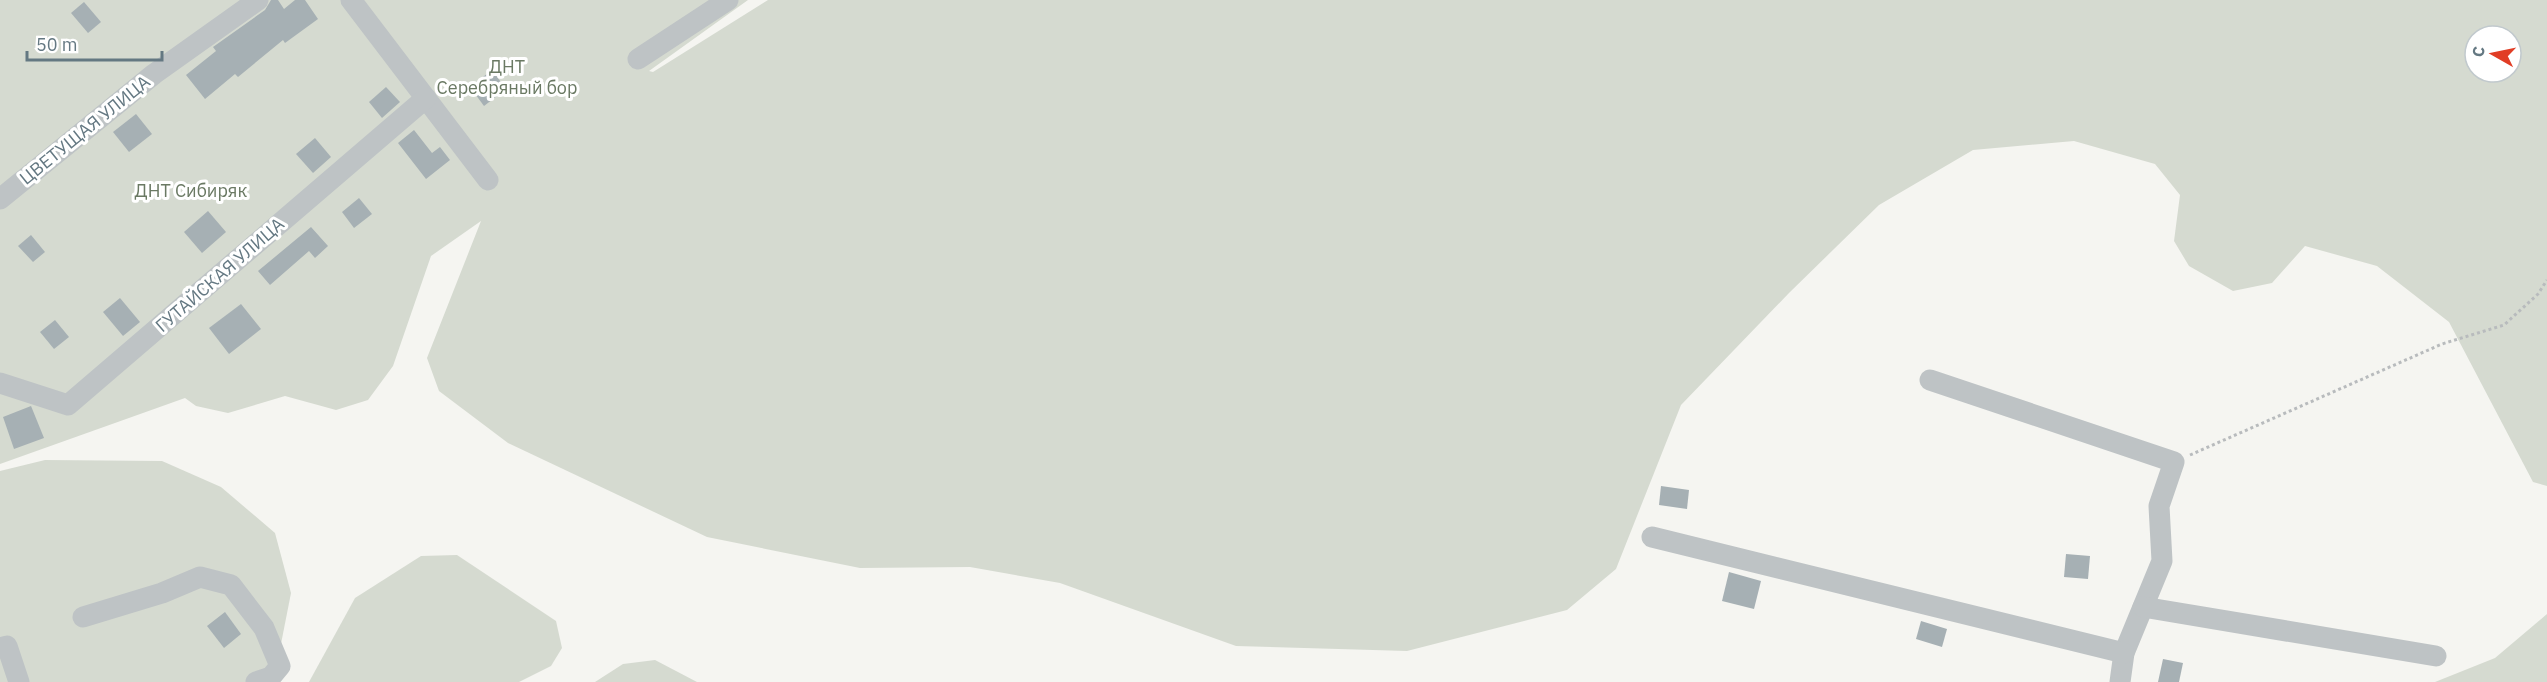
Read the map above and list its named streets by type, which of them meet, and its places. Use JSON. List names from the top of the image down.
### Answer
{
  "streets": {
    "street": ["ЦВЕТУЩАЯ УЛИЦА", "ГУТАЙСКАЯ УЛИЦА"]
  },
  "parks": ["ДНТ Серебряный бор", "ДНТ Сибиряк"],
  "scale_bar": "50 m",
  "north": "left"
}
